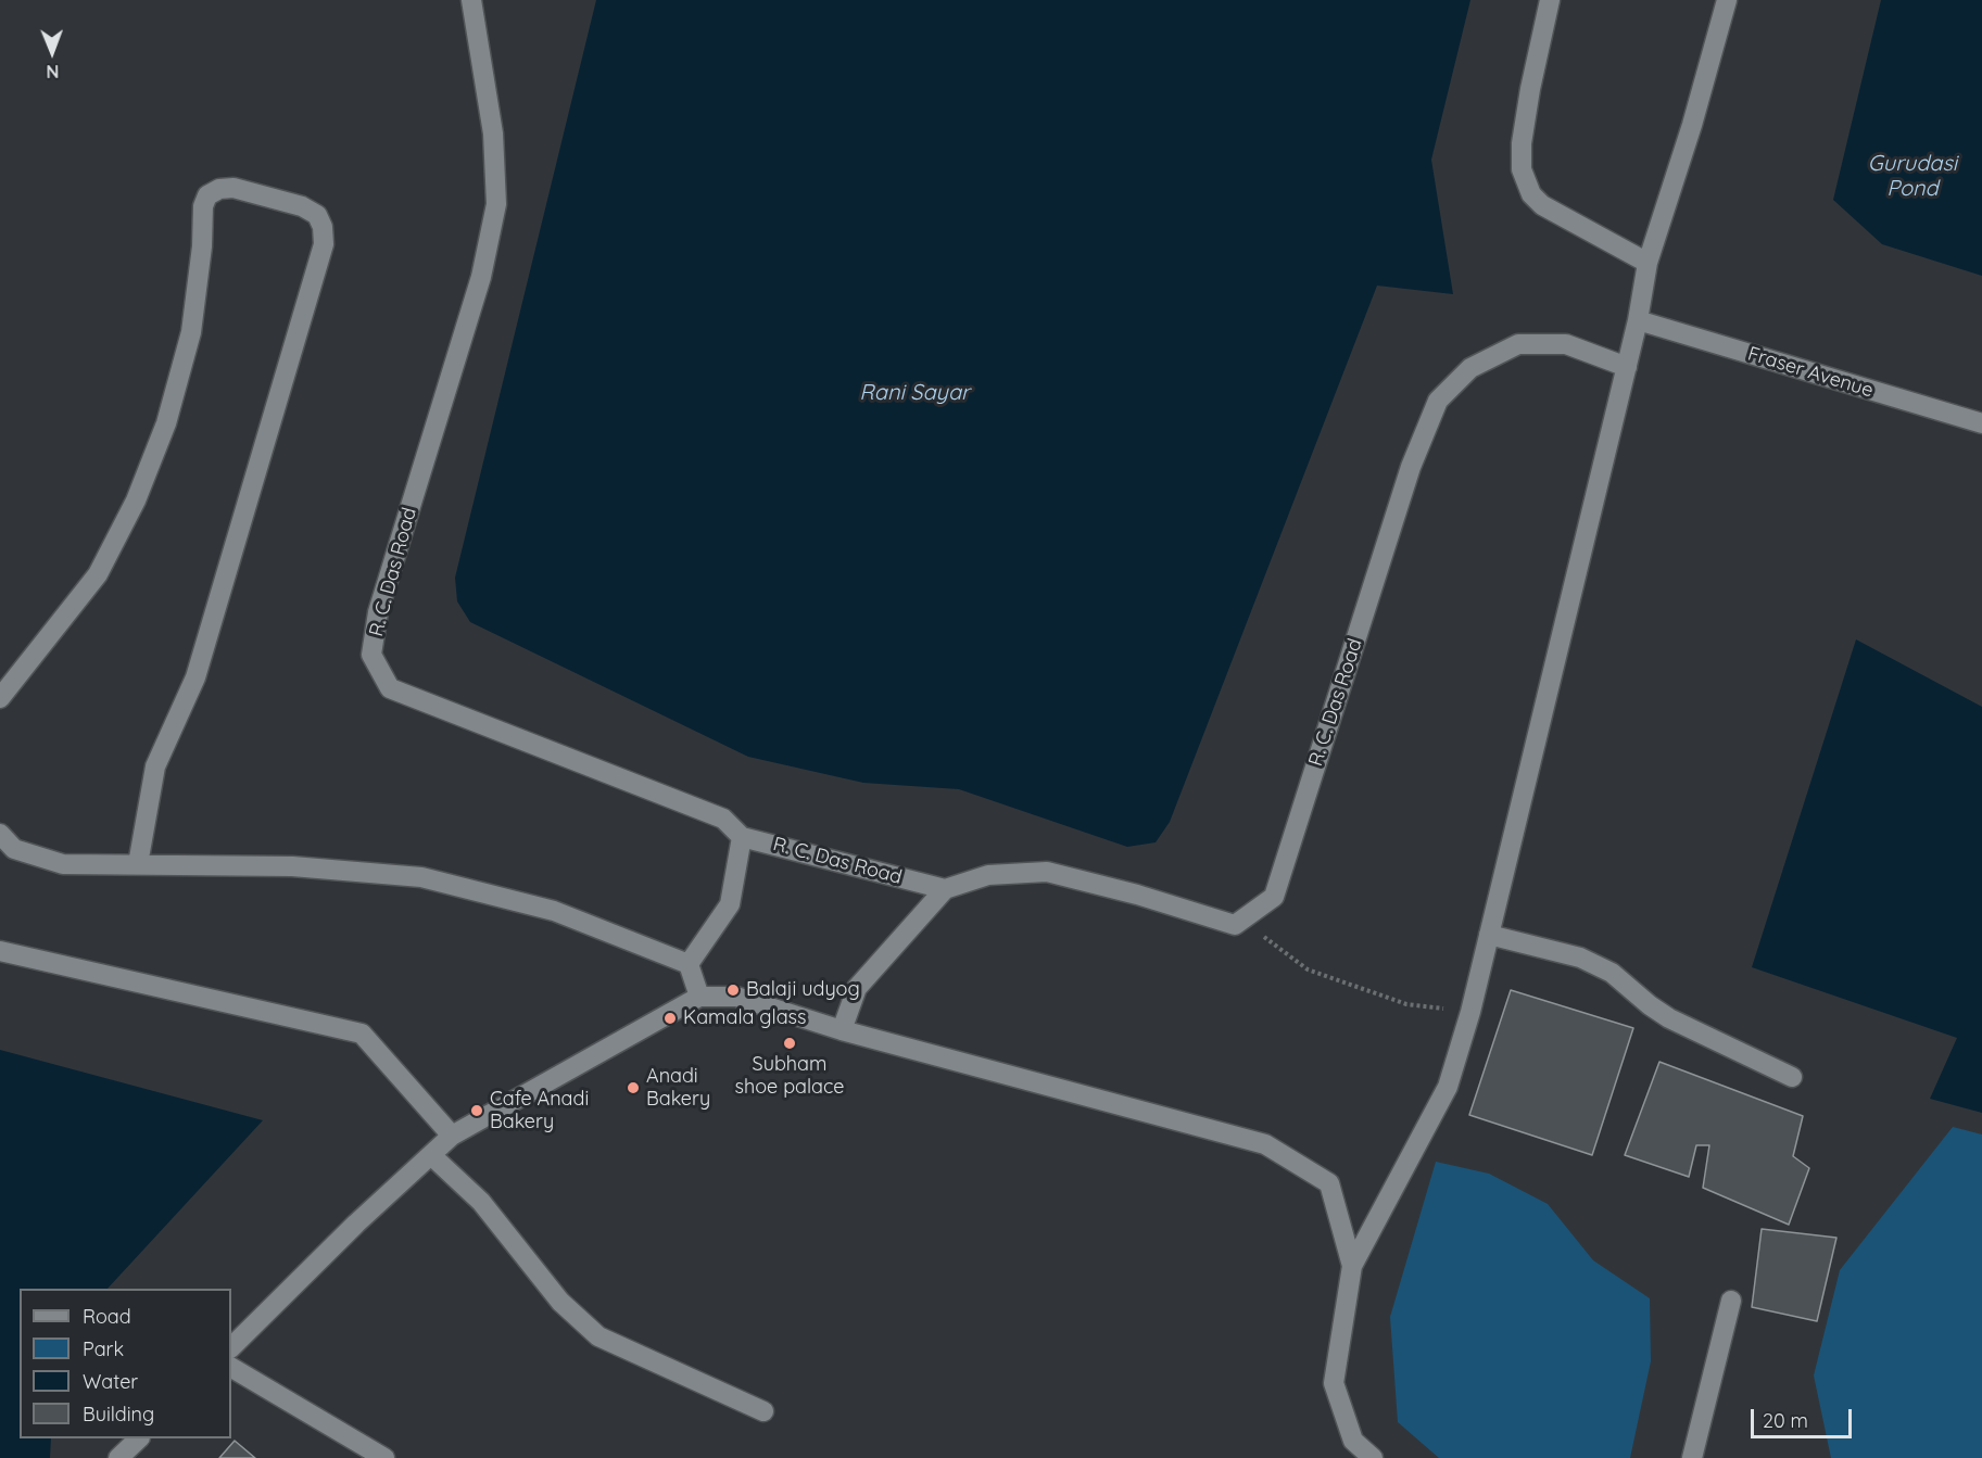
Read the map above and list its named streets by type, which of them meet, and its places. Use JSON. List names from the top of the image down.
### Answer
{
  "streets": {
    "street": ["Fraser Avenue", "R. C. Das Road"]
  },
  "water": ["Gurudasi Pond", "Rani Sayar"],
  "places": [
    "Balaji udyog",
    "Kamala glass",
    "Subham shoe palace",
    "Anadi Bakery",
    "Cafe Anadi Bakery"
  ],
  "legend": [
    "Road",
    "Park",
    "Water",
    "Building"
  ],
  "scale_bar": "20 m",
  "north": "bottom"
}
